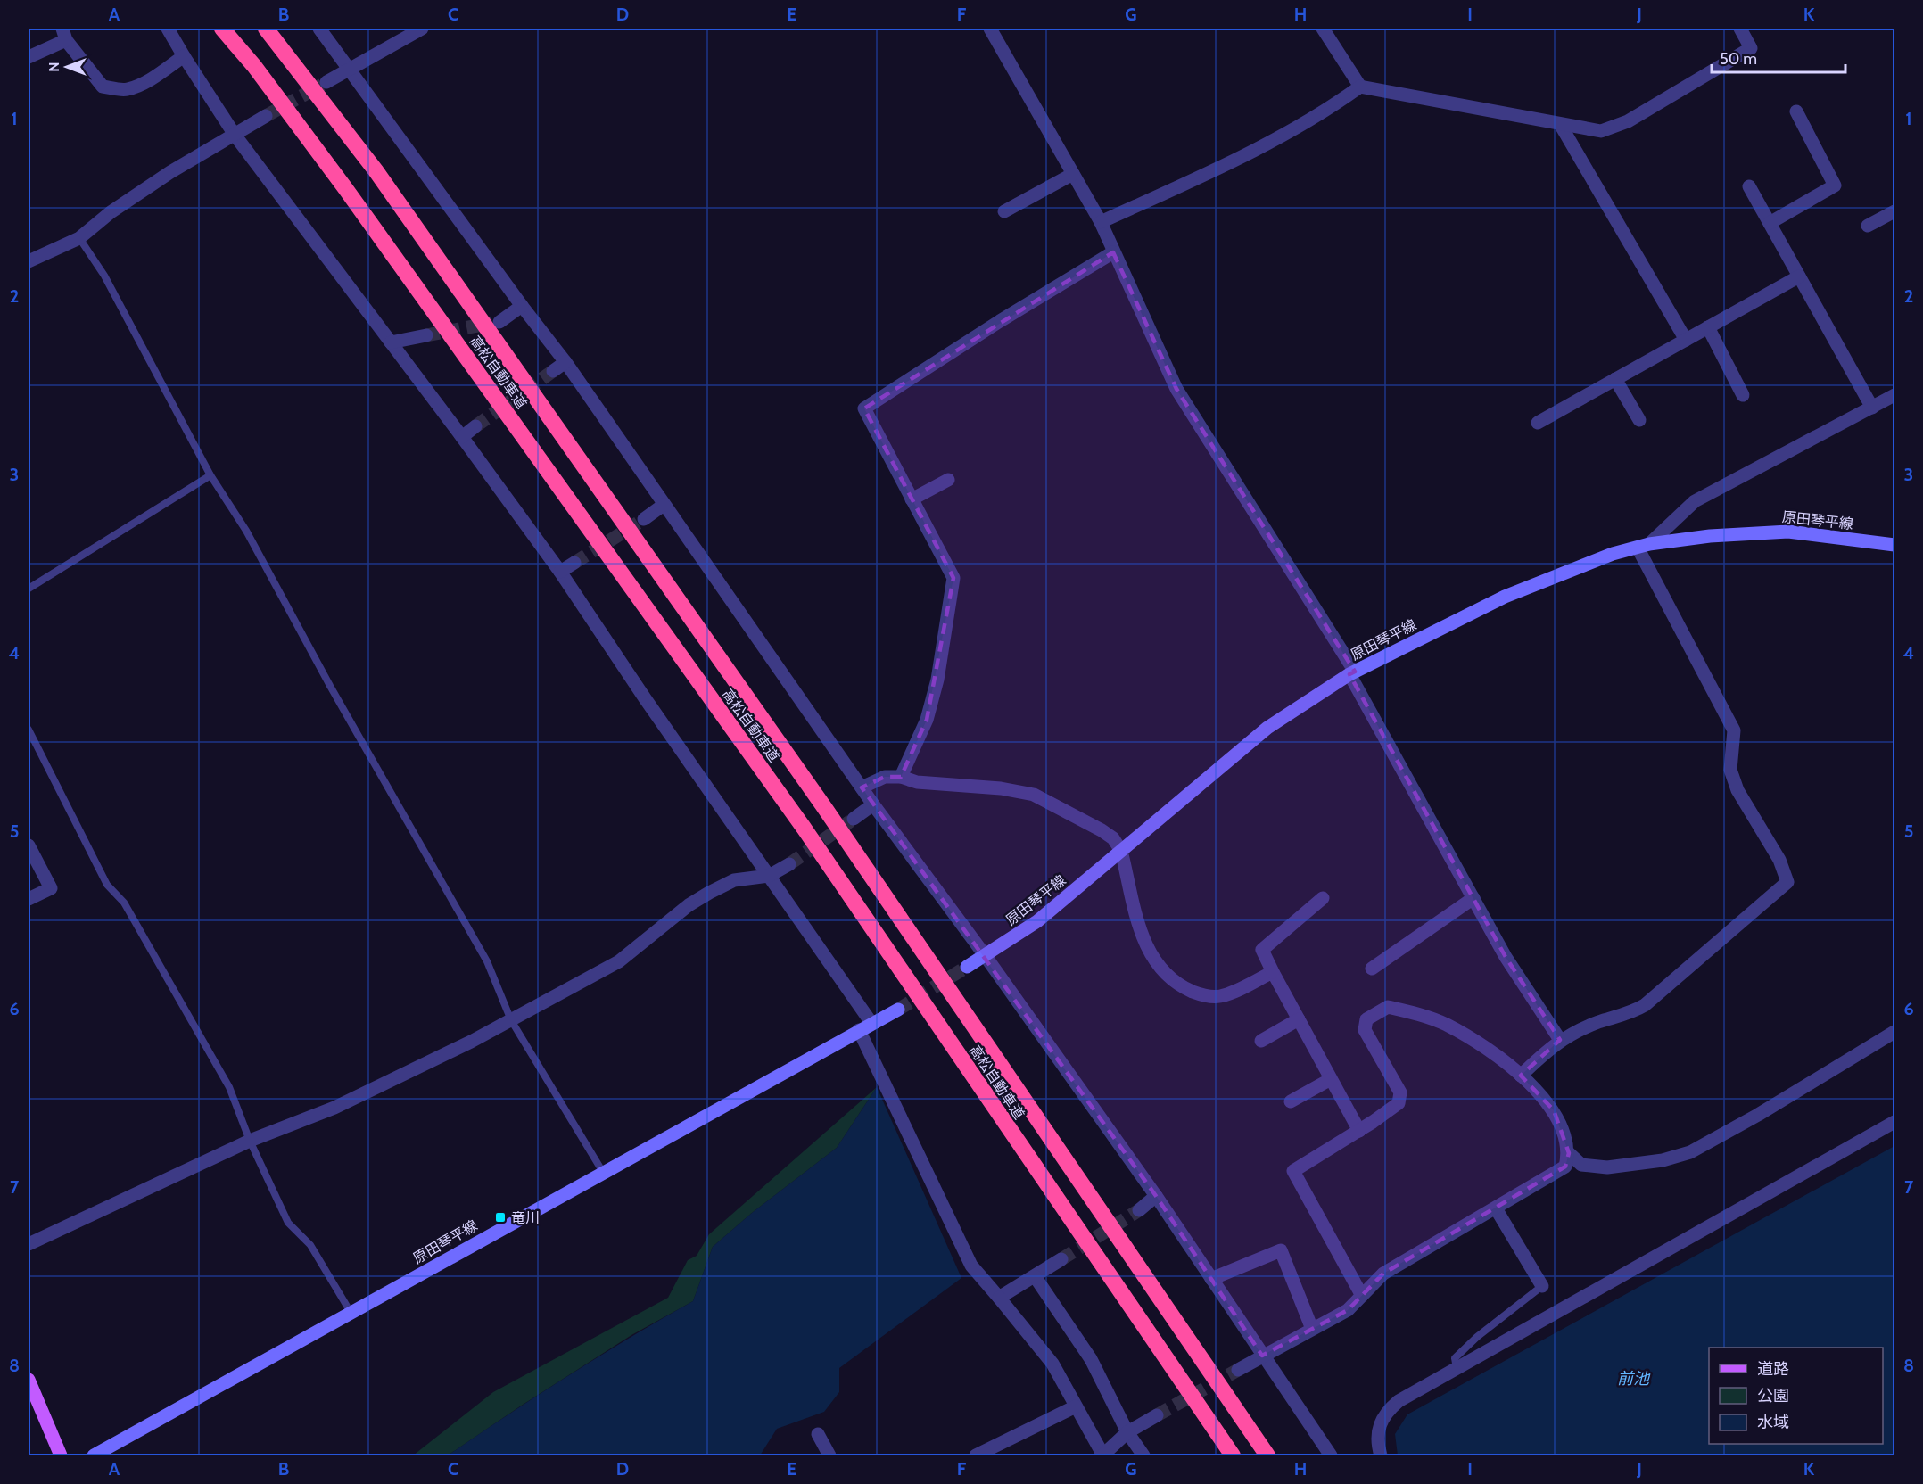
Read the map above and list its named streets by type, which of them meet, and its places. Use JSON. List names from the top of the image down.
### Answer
{
  "streets": {
    "highway": ["高松自動車道"],
    "main road": ["原田琴平線"]
  },
  "water": ["前池"],
  "places": {
    "transit": ["竜川"]
  },
  "legend": ["道路", "公園", "水域"],
  "scale_bar": "50 m",
  "north": "left",
  "grid": {
    "columns": [
      "A",
      "B",
      "C",
      "D",
      "E",
      "F",
      "G",
      "H",
      "I",
      "J",
      "K"
    ],
    "rows": [
      "1",
      "2",
      "3",
      "4",
      "5",
      "6",
      "7",
      "8"
    ]
  }
}
